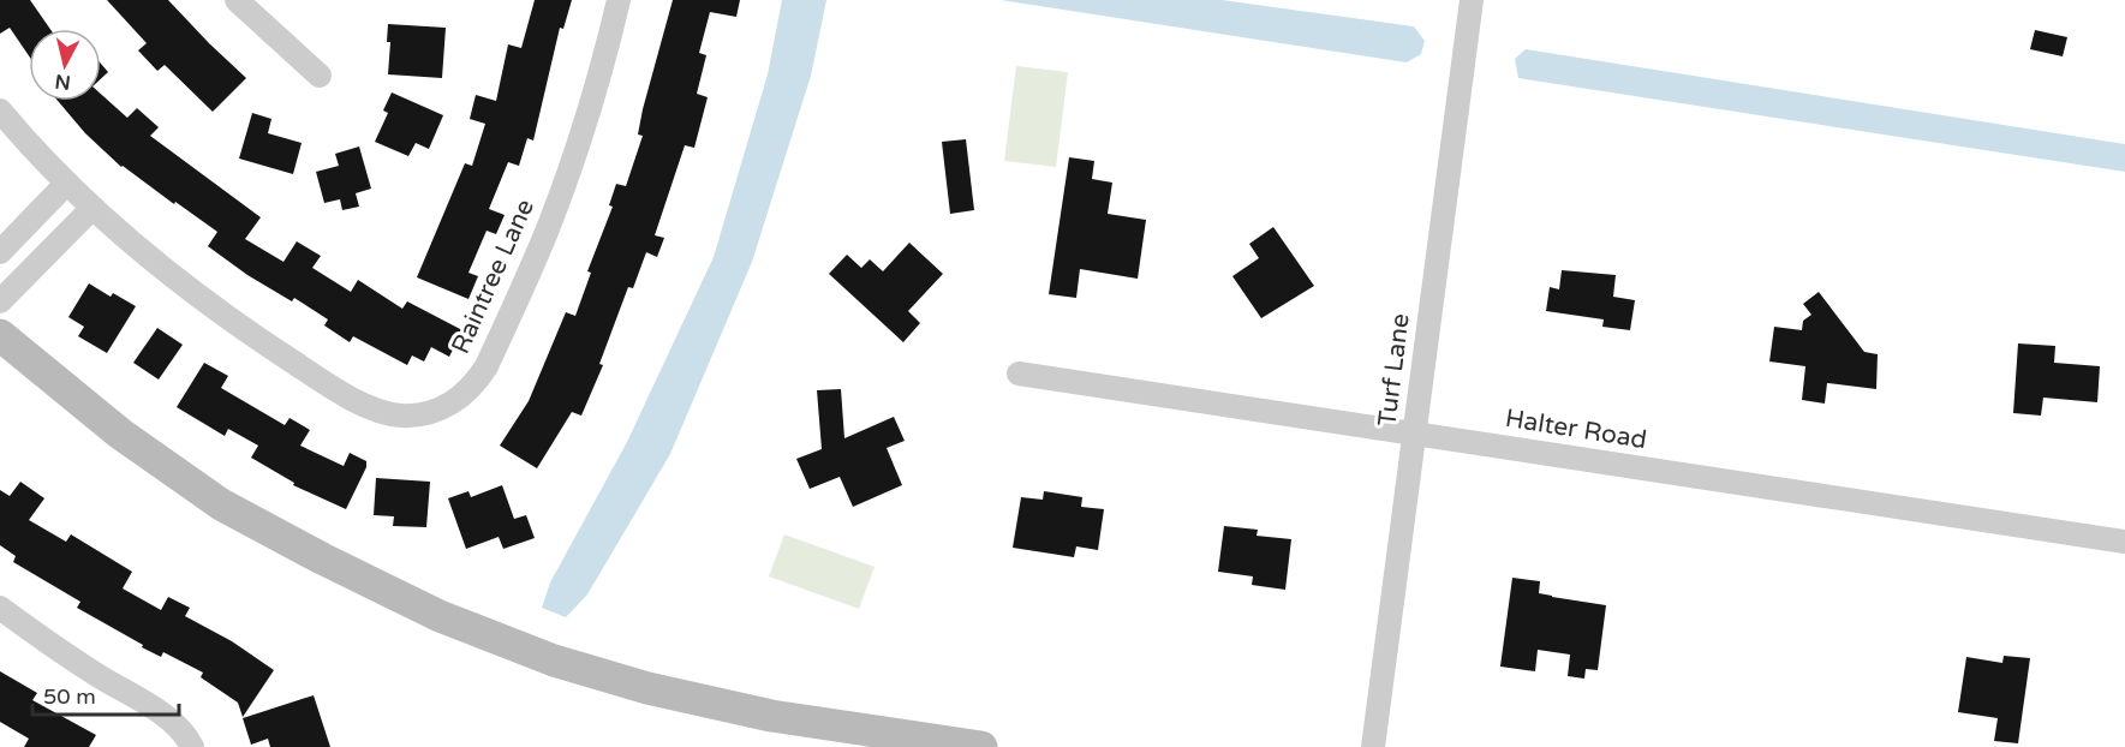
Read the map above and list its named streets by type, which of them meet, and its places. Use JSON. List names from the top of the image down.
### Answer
{
  "streets": {
    "street": ["Raintree Lane", "Turf Lane", "Halter Road"]
  },
  "crossings": [
    ["Turf Lane", "Halter Road"]
  ],
  "scale_bar": "50 m",
  "north": "bottom"
}
